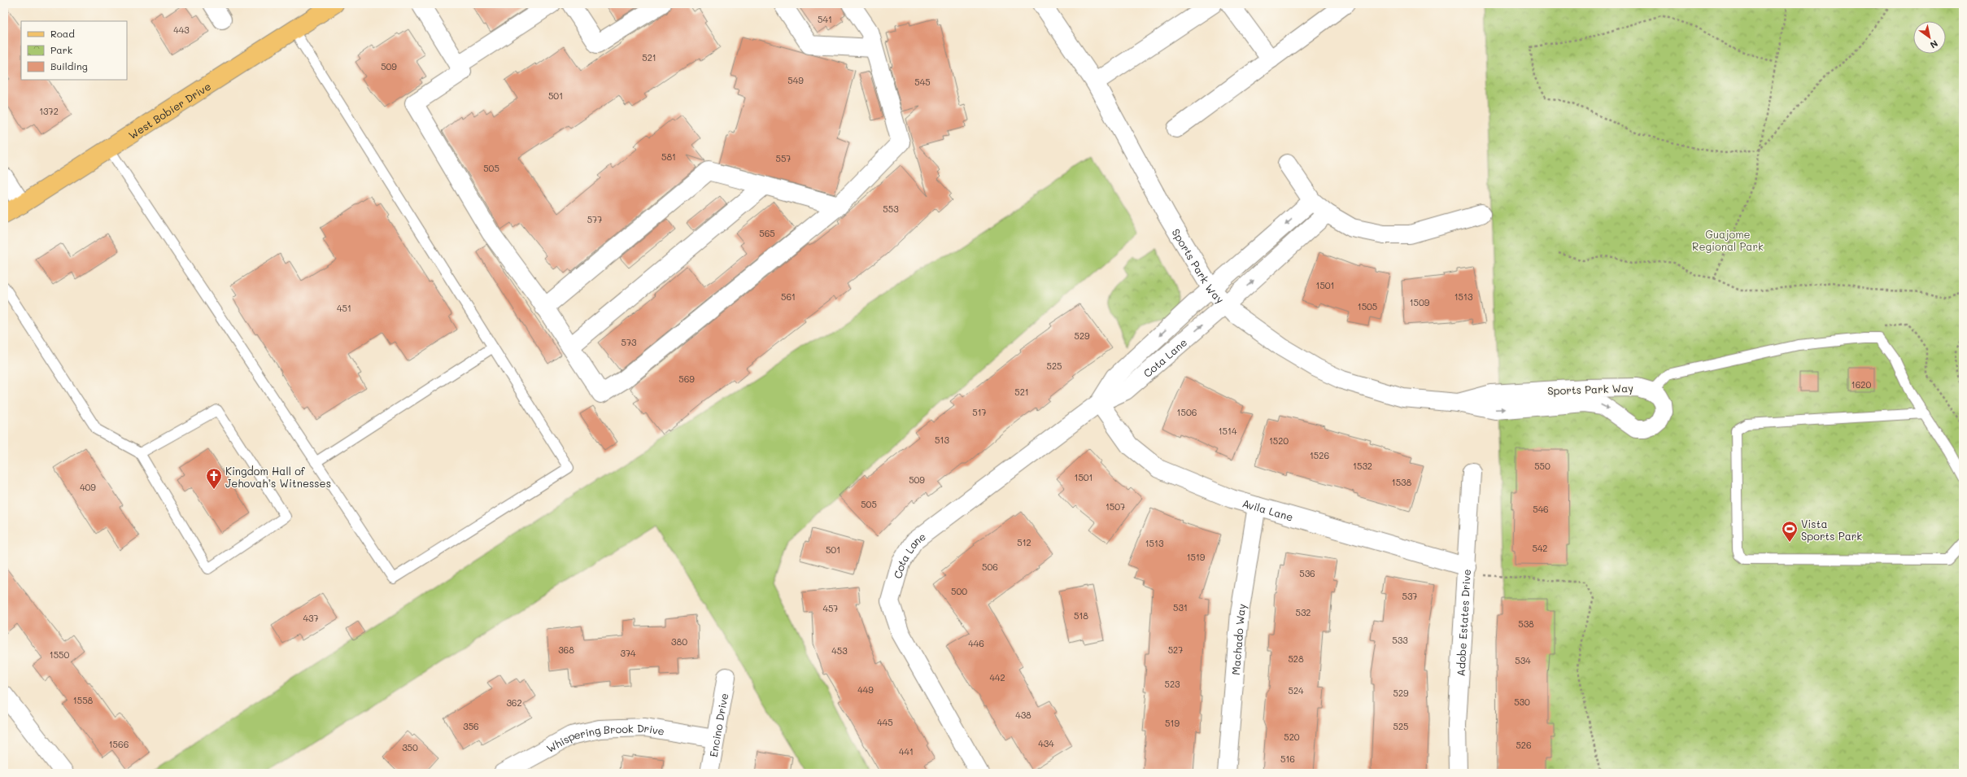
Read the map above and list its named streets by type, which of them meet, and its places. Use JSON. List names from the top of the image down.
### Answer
{
  "streets": {
    "main road": ["West Bobier Drive"],
    "street": [
      "Sports Park Way",
      "Cota Lane",
      "Avila Lane",
      "Adobe Estates Drive",
      "Machado Way",
      "Encino Drive",
      "Whispering Brook Drive"
    ]
  },
  "crossings": [
    ["Sports Park Way", "Cota Lane"],
    ["Cota Lane", "Avila Lane"],
    ["Avila Lane", "Adobe Estates Drive"],
    ["Avila Lane", "Machado Way"],
    ["Encino Drive", "Whispering Brook Drive"]
  ],
  "parks": ["Guajome Regional Park"],
  "places": {
    "church": ["Kingdom Hall of Jehovah’s Witnesses"],
    "sports": ["Vista Sports Park"]
  },
  "house_numbers": [
    "541",
    "443",
    "521",
    "509",
    "549",
    "545",
    "501",
    "1372",
    "581",
    "557",
    "505",
    "553",
    "577",
    "565",
    "1501",
    "561",
    "1513",
    "1509",
    "1505",
    "451",
    "529",
    "573",
    "525",
    "569",
    "1620",
    "521",
    "517",
    "1506",
    "1514",
    "513",
    "1520",
    "1526",
    "1532",
    "550",
    "1501",
    "509",
    "1538",
    "409",
    "505",
    "1507",
    "546",
    "512",
    "1513",
    "542",
    "501",
    "1519",
    "506",
    "536",
    "500",
    "537",
    "531",
    "457",
    "532",
    "518",
    "437",
    "538",
    "533",
    "380",
    "446",
    "368",
    "527",
    "453",
    "374",
    "1550",
    "528",
    "534",
    "442",
    "523",
    "449",
    "524",
    "529",
    "1558",
    "530",
    "362",
    "438",
    "445",
    "519",
    "356",
    "525",
    "520",
    "434",
    "1566",
    "526",
    "350",
    "441",
    "516"
  ],
  "legend": ["Road", "Park", "Building"],
  "north": "bottom right"
}
